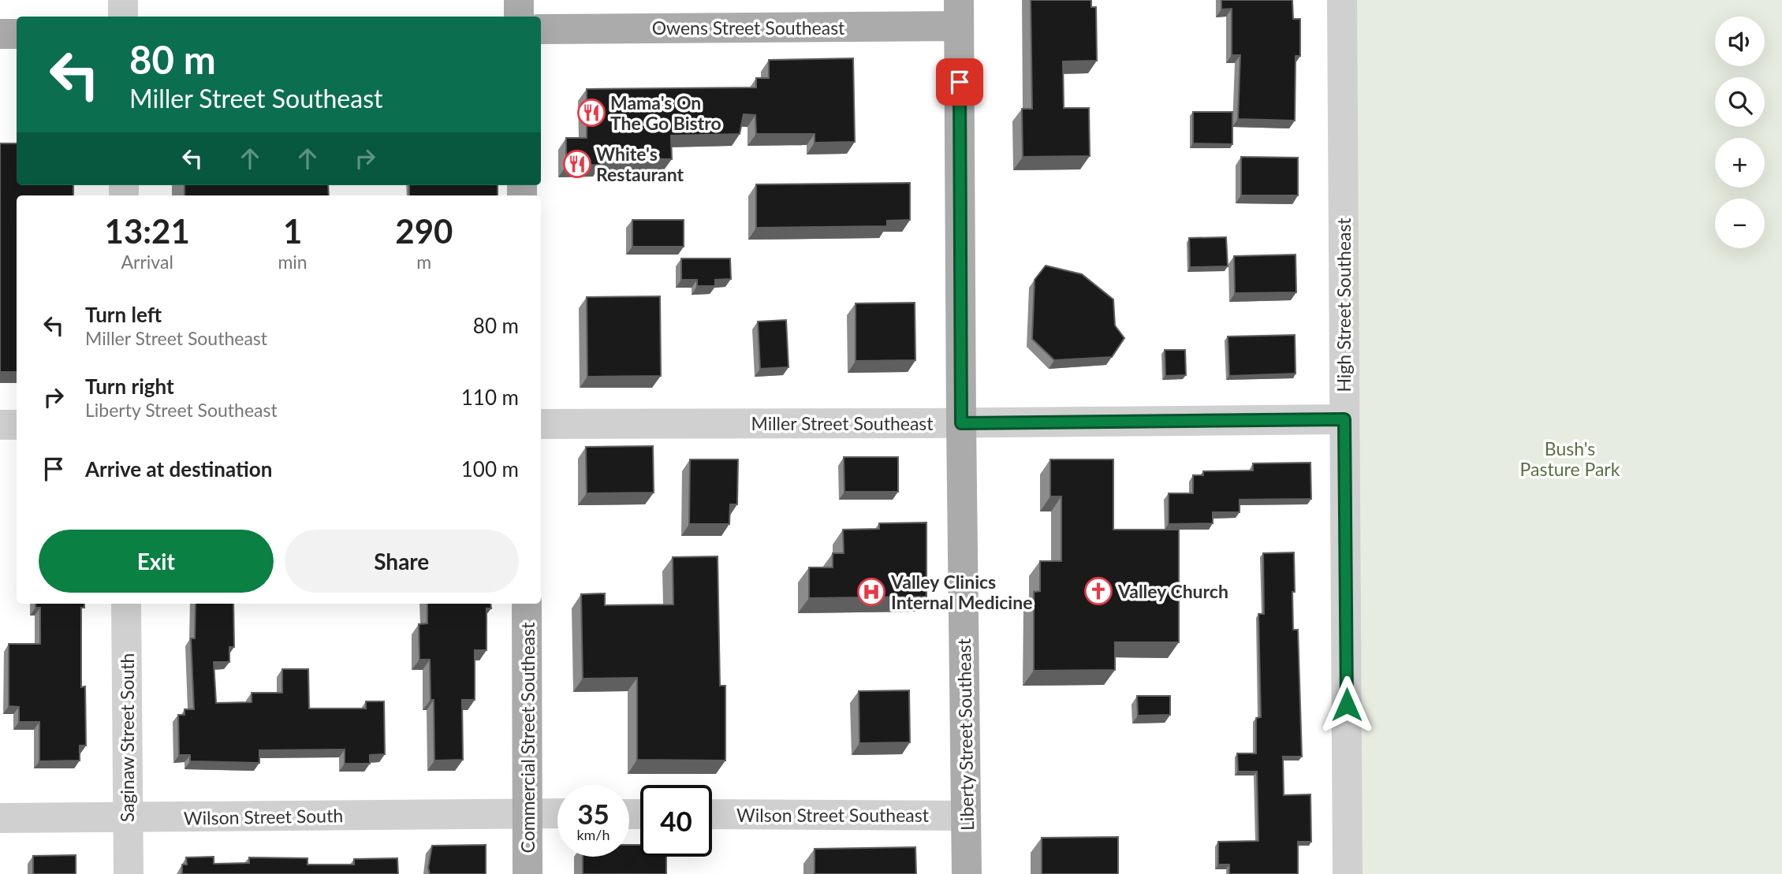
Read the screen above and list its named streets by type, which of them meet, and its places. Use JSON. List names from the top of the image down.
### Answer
{
  "streets": {
    "main road": ["Owens Street Southeast", "Liberty Street Southeast", "Commercial Street Southeast"],
    "street": [
      "High Street Southeast",
      "Miller Street Southeast",
      "Saginaw Street South",
      "Wilson Street Southeast",
      "Wilson Street South"
    ]
  },
  "crossings": [
    ["Owens Street Southeast", "Liberty Street Southeast"],
    ["High Street Southeast", "Miller Street Southeast"],
    ["Miller Street Southeast", "Liberty Street Southeast"],
    ["Liberty Street Southeast", "Wilson Street Southeast"],
    ["Saginaw Street South", "Wilson Street South"],
    ["Commercial Street Southeast", "Wilson Street South"]
  ],
  "parks": ["Bush's Pasture Park"],
  "places": {
    "restaurant": ["Mama's On The Go Bistro", "White's Restaurant"],
    "church": ["Valley Church"],
    "hospital": ["Valley Clinics Internal Medicine"]
  },
  "page": {
    "map_buttons": ["+", "−"],
    "turn": ["80 m", "Miller Street Southeast"],
    "eta": [
      "13:21",
      "Arrival",
      "1",
      "min",
      "290",
      "m"
    ],
    "list": [
      {
        "name": "Turn left",
        "note": "Miller Street Southeast",
        "value": "80 m"
      },
      {
        "name": "Turn right",
        "note": "Liberty Street Southeast",
        "value": "110 m"
      },
      {
        "name": "Arrive at destination",
        "value": "100 m"
      }
    ],
    "buttons": ["Exit", "Share"],
    "speed": "35 km/h",
    "limit": "40"
  }
}
